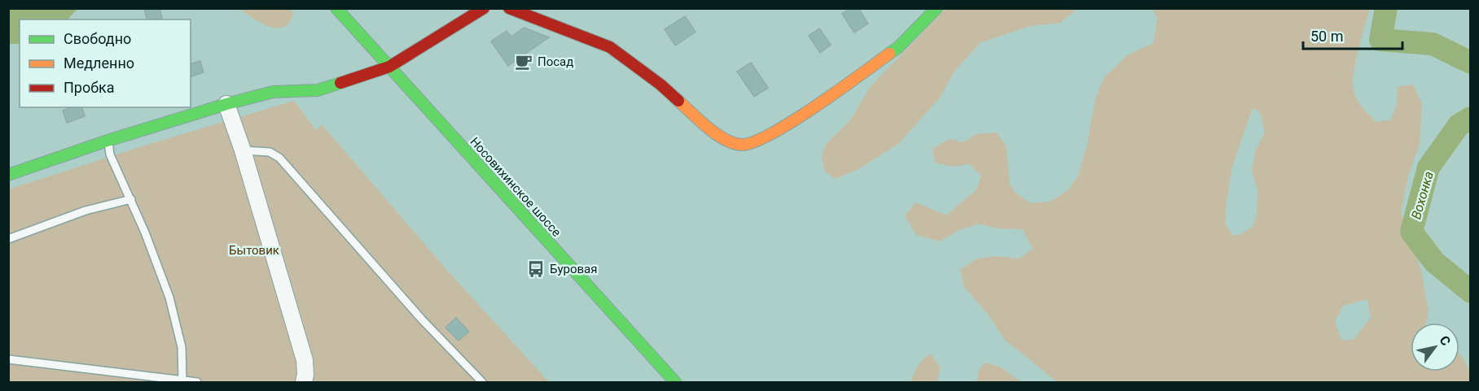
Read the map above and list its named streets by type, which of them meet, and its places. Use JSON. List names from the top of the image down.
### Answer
{
  "streets": {
    "street": ["Носовихинское шоссе"]
  },
  "water": ["Вохонка"],
  "parks": ["Бытовик"],
  "places": {
    "cafe": ["Посад"],
    "bus stop": ["Буровая"]
  },
  "legend": ["Свободно", "Медленно", "Пробка"],
  "scale_bar": "50 m",
  "north": "top right"
}
